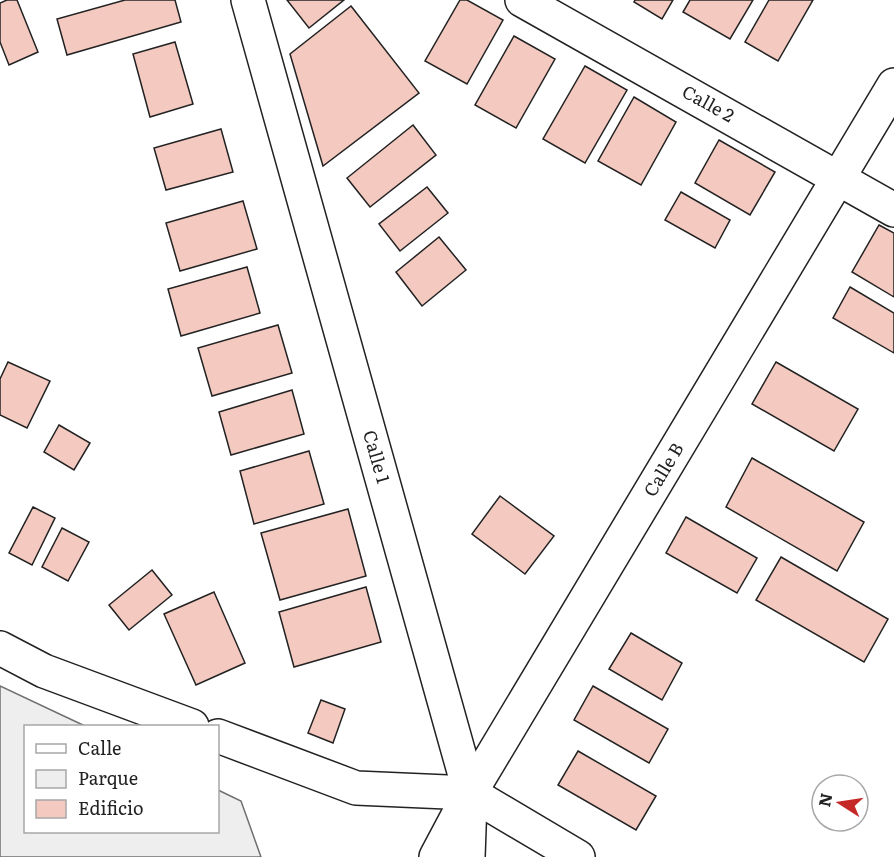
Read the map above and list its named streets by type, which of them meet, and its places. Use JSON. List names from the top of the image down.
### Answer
{
  "streets": {
    "street": ["Calle 2", "Calle 1", "Calle B"]
  },
  "crossings": [
    ["Calle 2", "Calle B"],
    ["Calle 1", "Calle B"]
  ],
  "legend": ["Calle", "Parque", "Edificio"],
  "north": "left"
}
